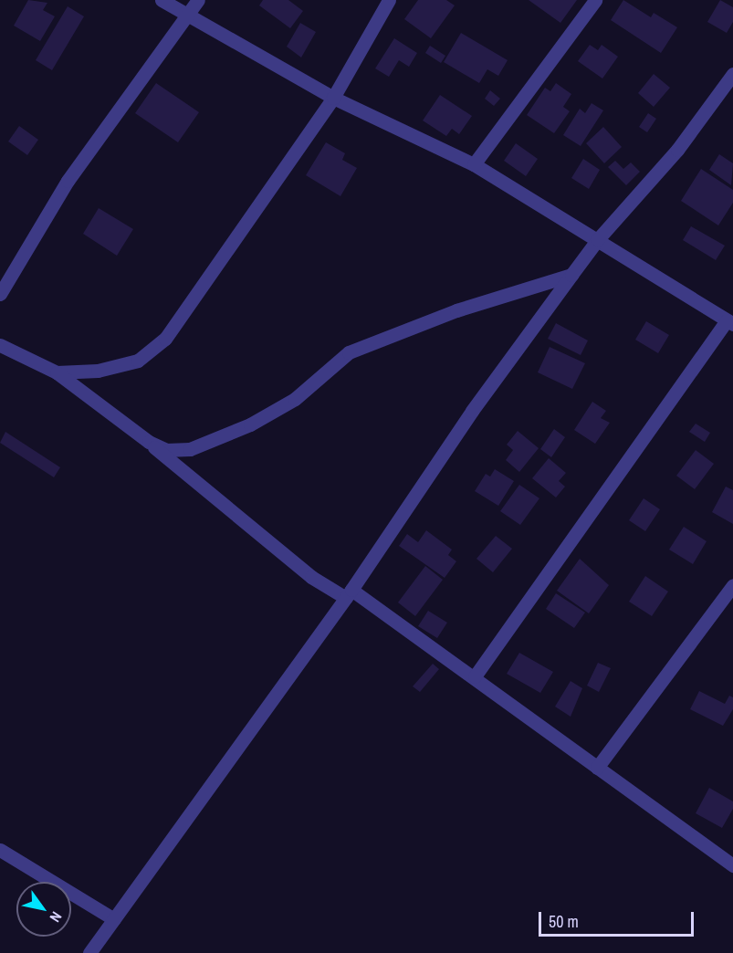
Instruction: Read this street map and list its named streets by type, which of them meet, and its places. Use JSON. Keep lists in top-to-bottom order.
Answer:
{
  "scale_bar": "50 m",
  "north": "bottom right"
}
